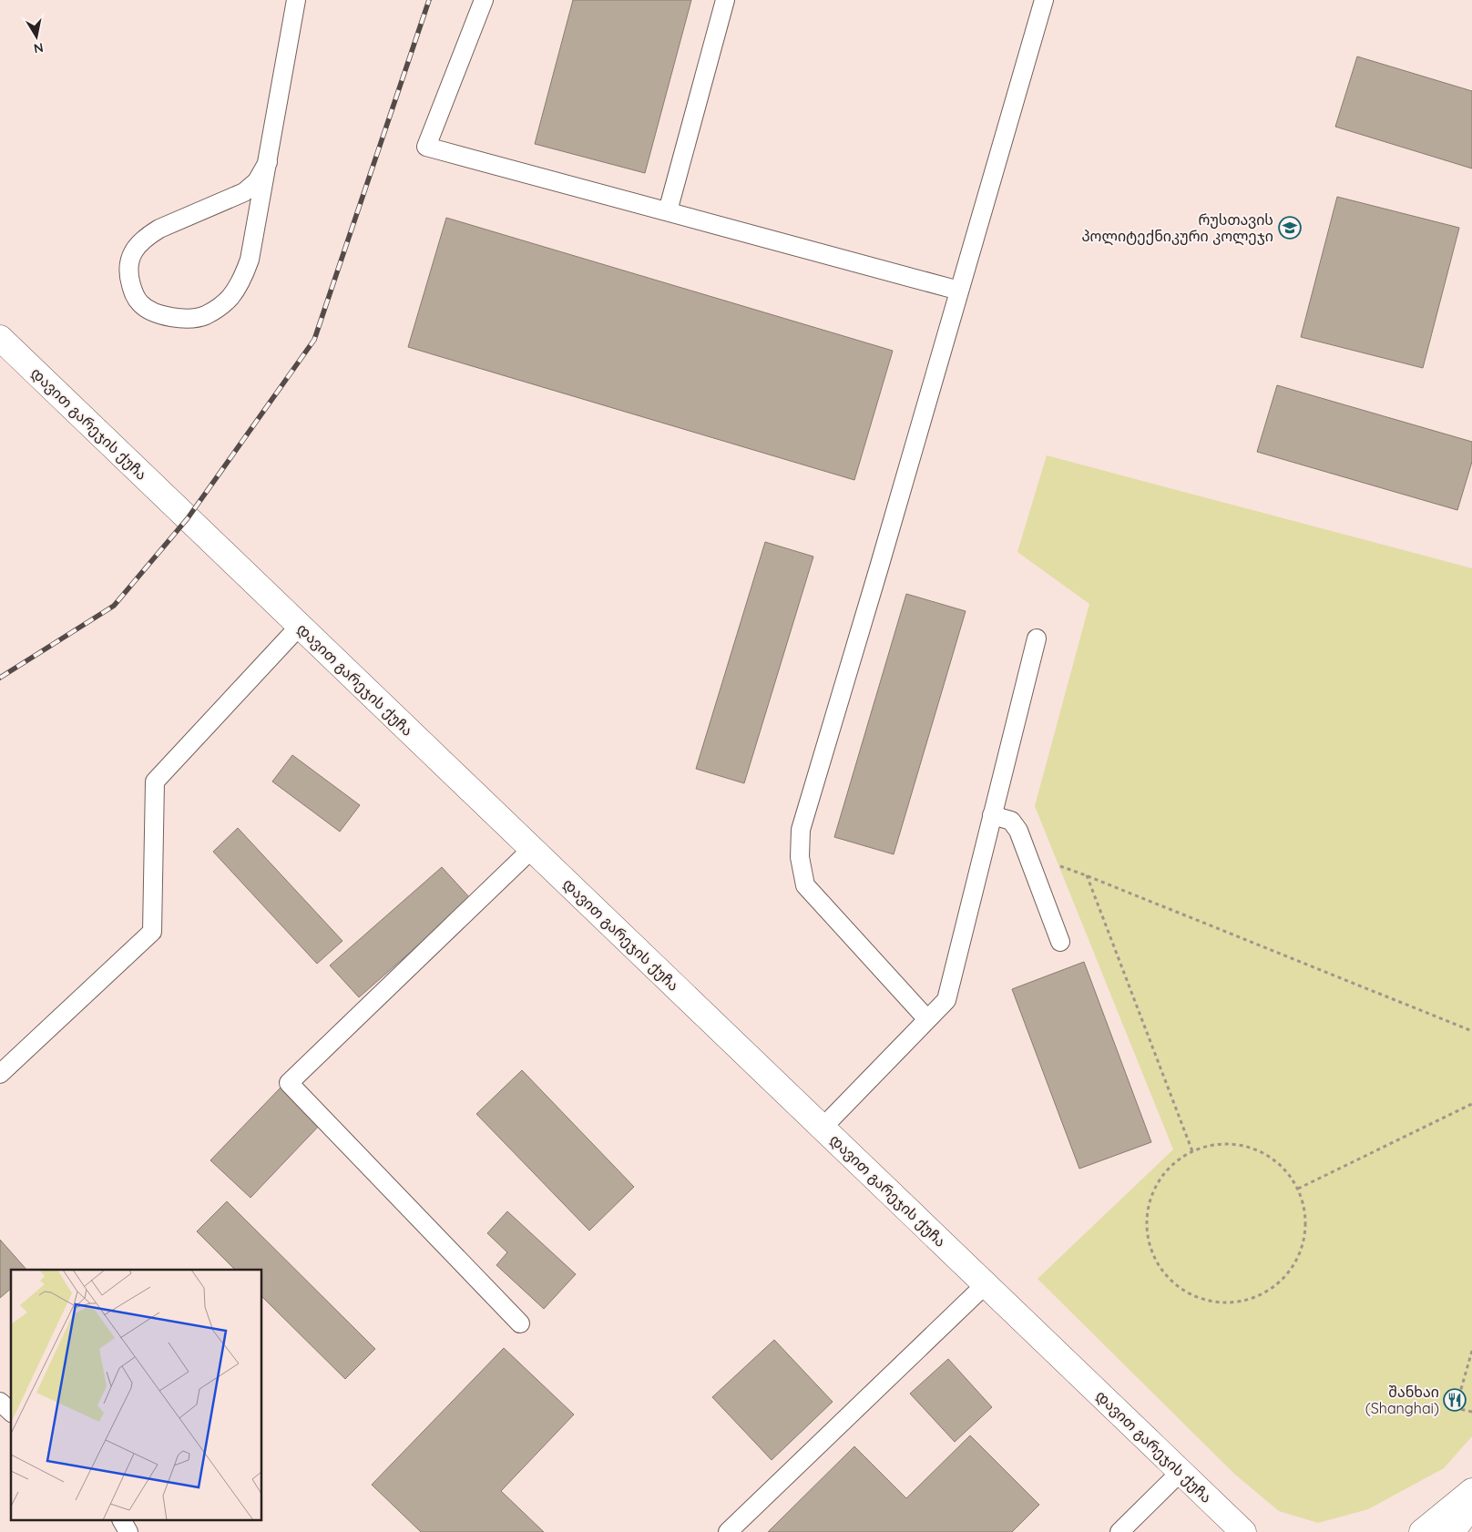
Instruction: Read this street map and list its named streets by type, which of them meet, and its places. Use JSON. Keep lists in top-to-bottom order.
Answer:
{
  "streets": {
    "street": ["დავით გარეჯის ქუჩა"]
  },
  "places": {
    "school or university": ["რუსთავის პოლიტექნიკური კოლეჯი"],
    "restaurant": ["შანხაი (Shanghai)"]
  },
  "north": "bottom"
}
